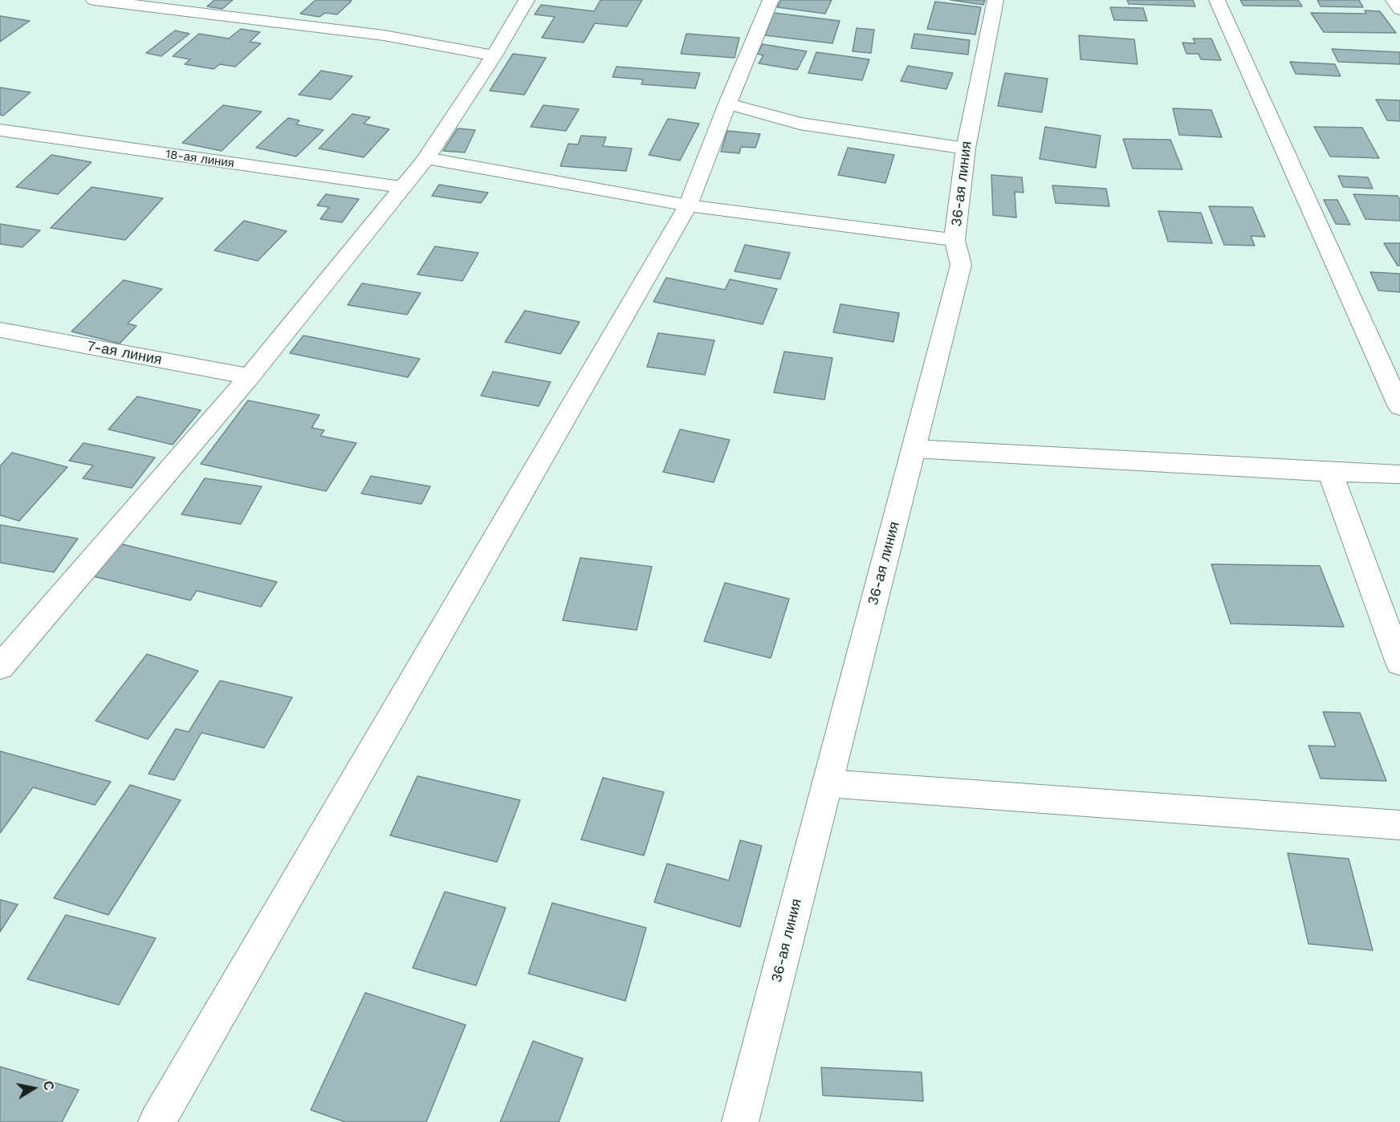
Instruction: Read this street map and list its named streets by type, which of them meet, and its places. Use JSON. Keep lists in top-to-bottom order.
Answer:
{
  "streets": {
    "street": ["18-ая линия", "36-ая линия", "7-ая линия"]
  },
  "north": "right"
}
